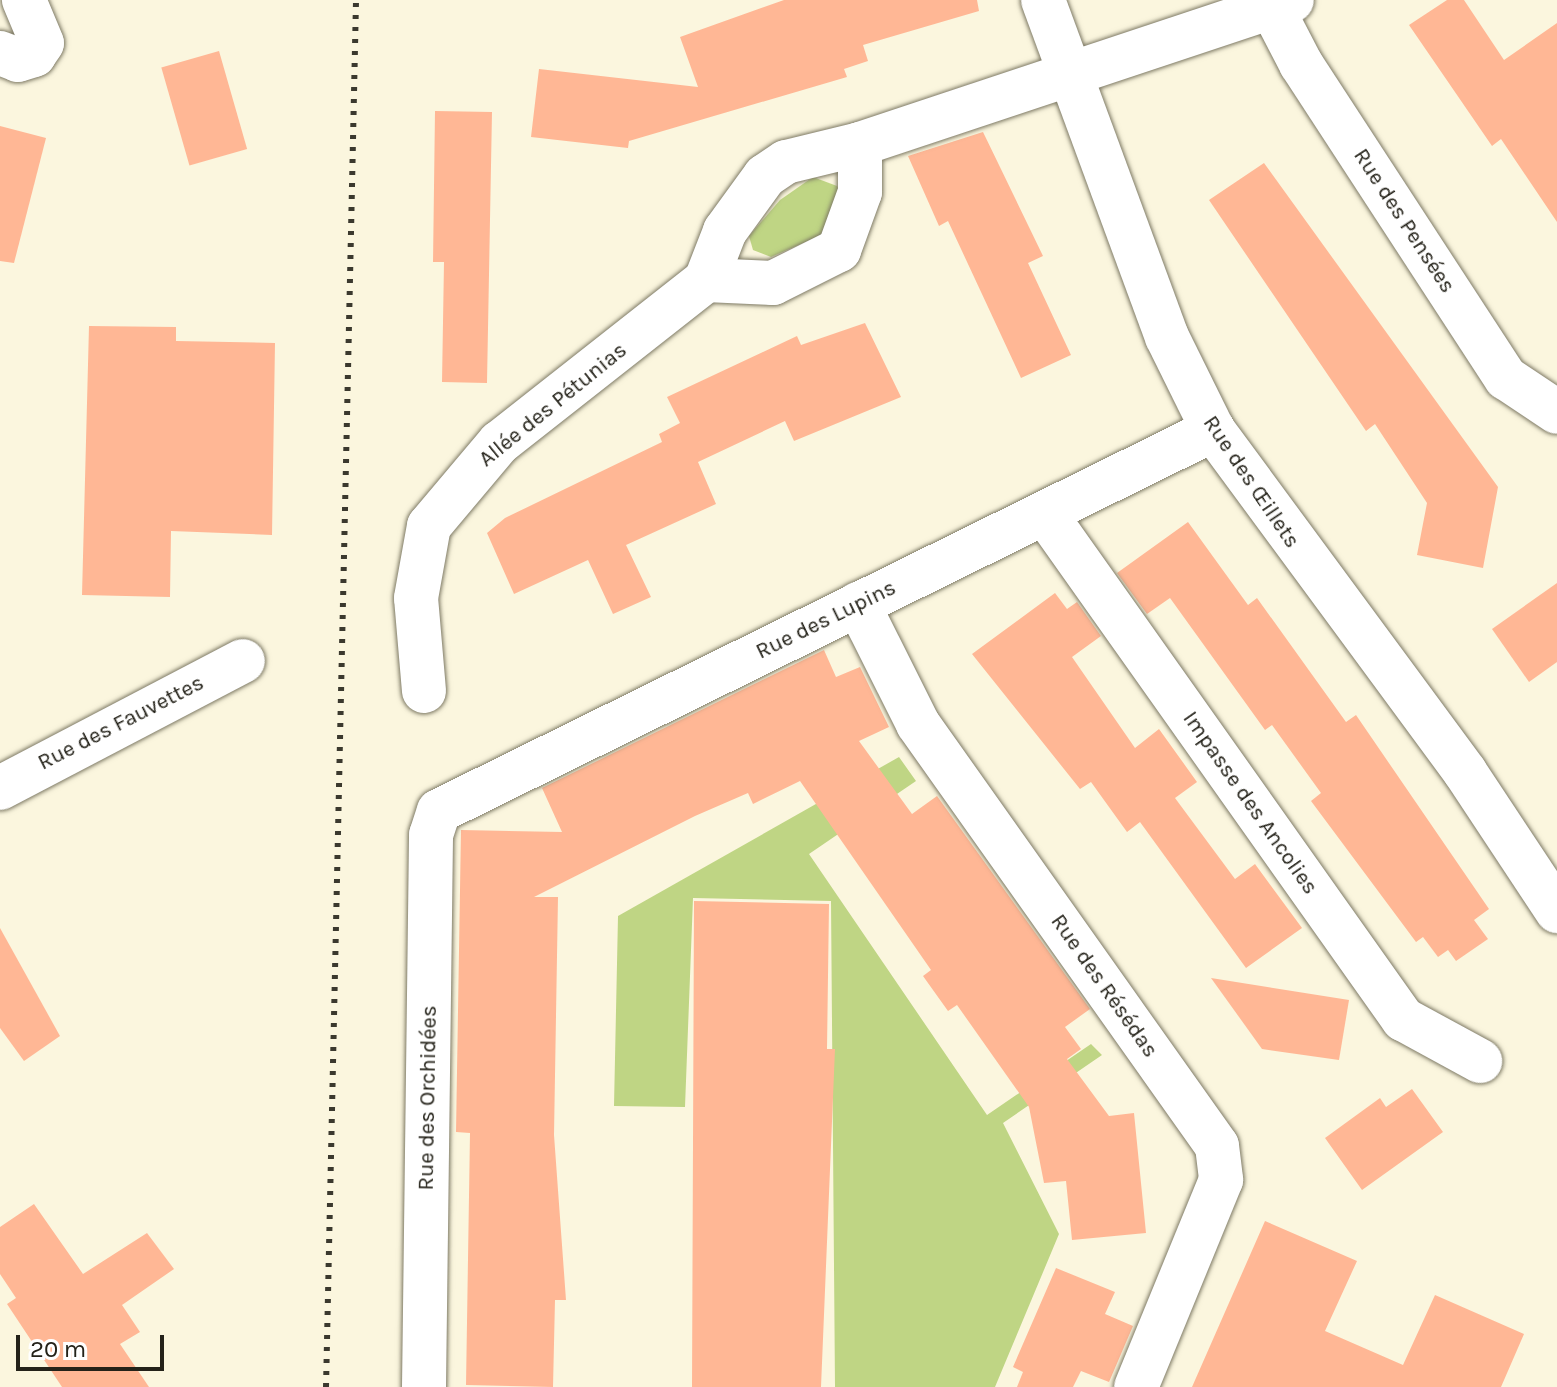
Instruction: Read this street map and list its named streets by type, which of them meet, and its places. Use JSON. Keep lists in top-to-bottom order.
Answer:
{
  "streets": {
    "street": [
      "Rue des Pensées",
      "Allée des Pétunias",
      "Rue des Œillets",
      "Rue des Lupins",
      "Rue des Fauvettes",
      "Impasse des Ancolies",
      "Rue des Résédas",
      "Rue des Orchidées"
    ]
  },
  "crossings": [
    ["Rue des Œillets", "Rue des Lupins"],
    ["Rue des Lupins", "Impasse des Ancolies"],
    ["Rue des Lupins", "Rue des Résédas"],
    ["Rue des Lupins", "Rue des Orchidées"]
  ],
  "scale_bar": "20 m"
}
